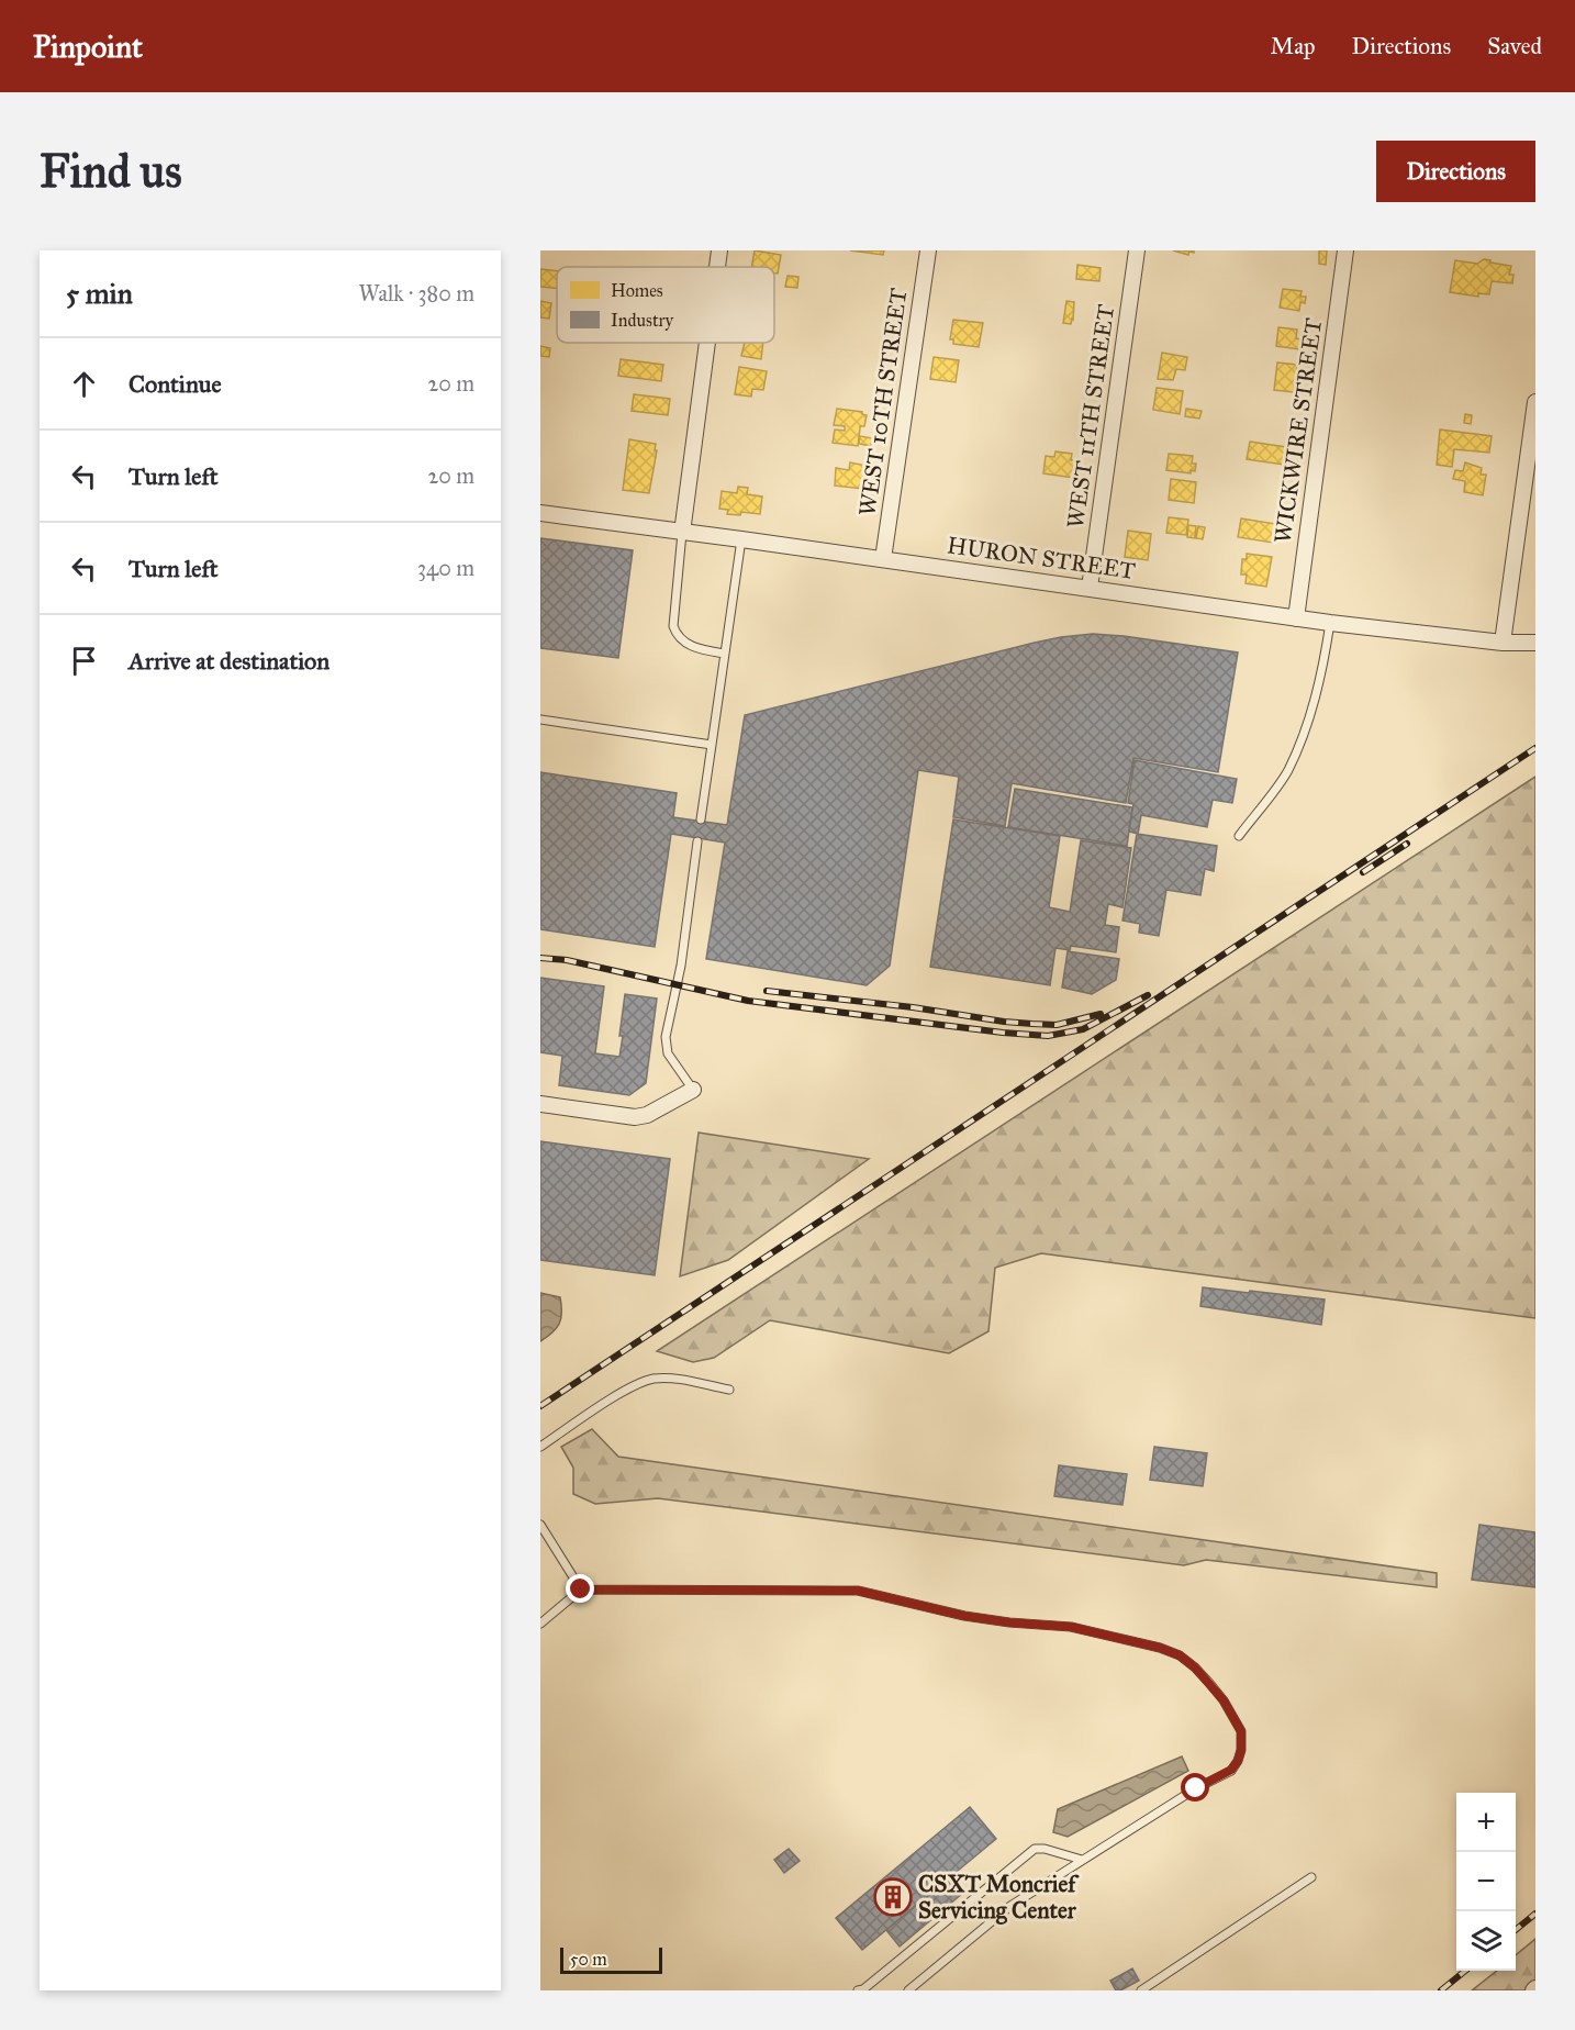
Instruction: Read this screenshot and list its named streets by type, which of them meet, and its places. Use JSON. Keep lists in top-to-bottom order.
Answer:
{
  "streets": {
    "street": [
      "WEST 10TH STREET",
      "WEST 11TH STREET",
      "WICKWIRE STREET",
      "HURON STREET"
    ]
  },
  "crossings": [
    ["WEST 10TH STREET", "HURON STREET"],
    ["WEST 11TH STREET", "HURON STREET"],
    ["WICKWIRE STREET", "HURON STREET"]
  ],
  "places": {
    "building": ["CSXT Moncrief Servicing Center"]
  },
  "legend": ["Homes", "Industry"],
  "scale_bar": "50 m",
  "page": {
    "header": "Pinpoint",
    "nav": ["Map", "Directions", "Saved"],
    "buttons": "Directions",
    "title": "Find us",
    "heading": ["5 min", "Walk · 380 m"],
    "list": [
      ["Continue", "20 m"],
      ["Turn left", "20 m"],
      ["Turn left", "340 m"],
      "Arrive at destination"
    ],
    "map_buttons": ["+", "−"],
    "scale": "50 m"
  }
}
